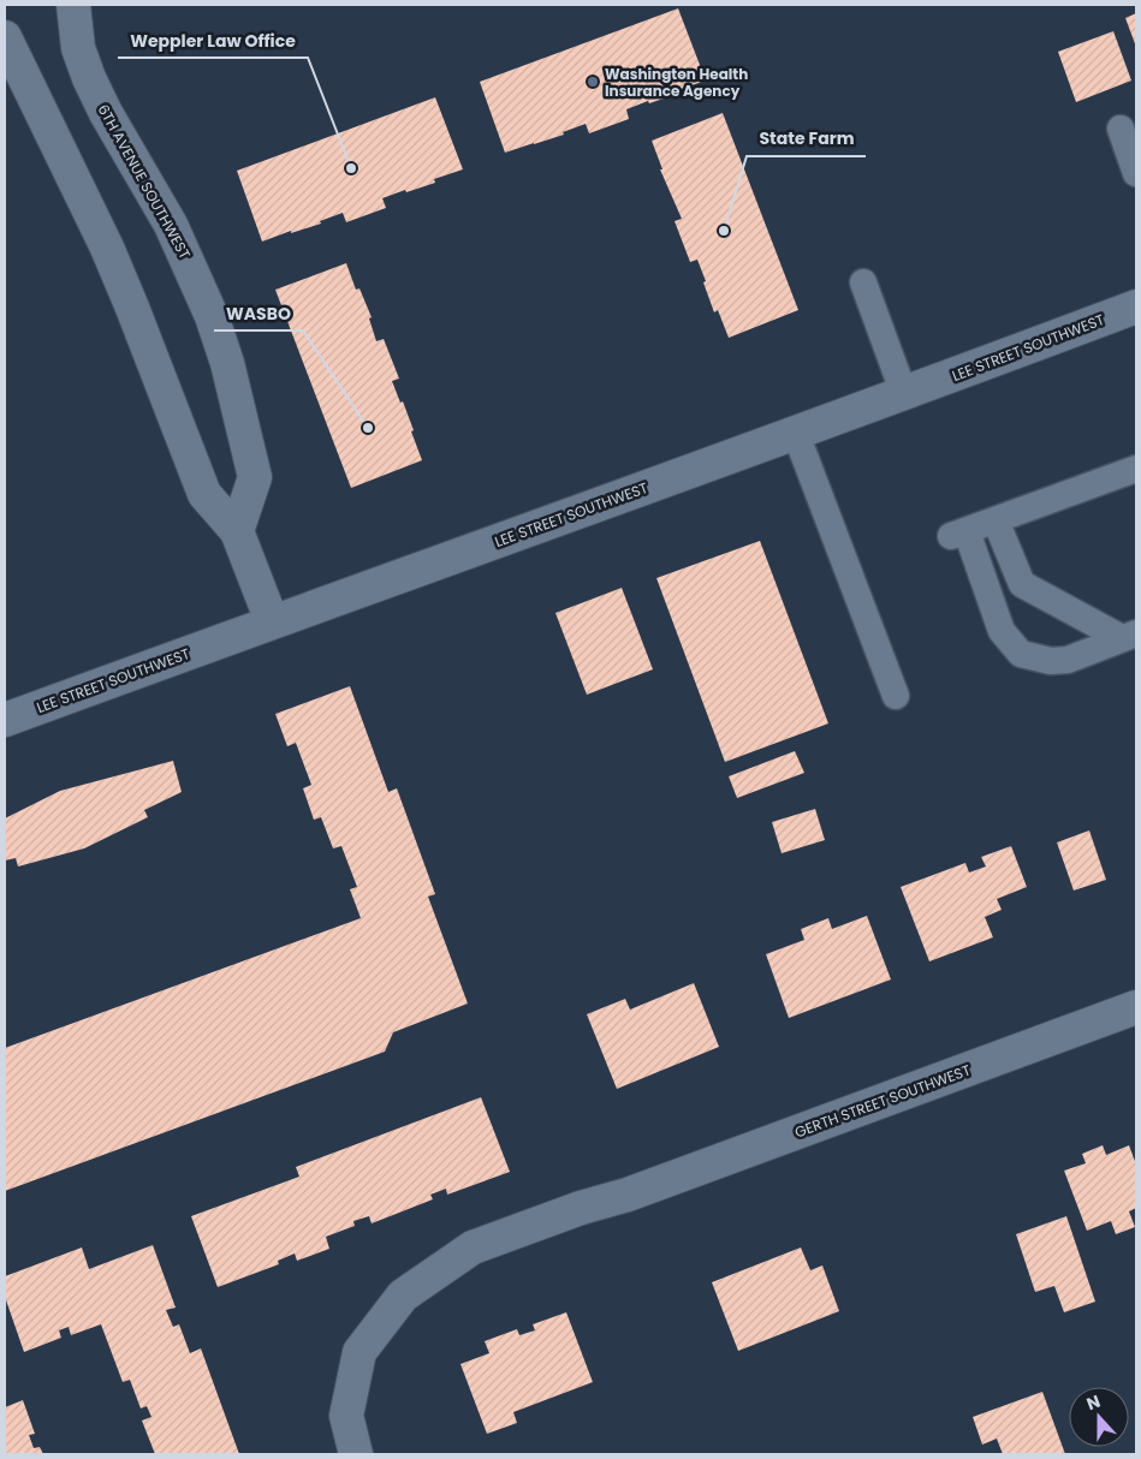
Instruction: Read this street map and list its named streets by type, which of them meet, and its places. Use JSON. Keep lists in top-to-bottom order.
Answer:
{
  "streets": {
    "street": ["6TH AVENUE SOUTHWEST", "LEE STREET SOUTHWEST", "GERTH STREET SOUTHWEST"]
  },
  "places": [
    "Washington Health Insurance Agency",
    "Weppler Law Office",
    "State Farm",
    "WASBO"
  ],
  "north": "top"
}
